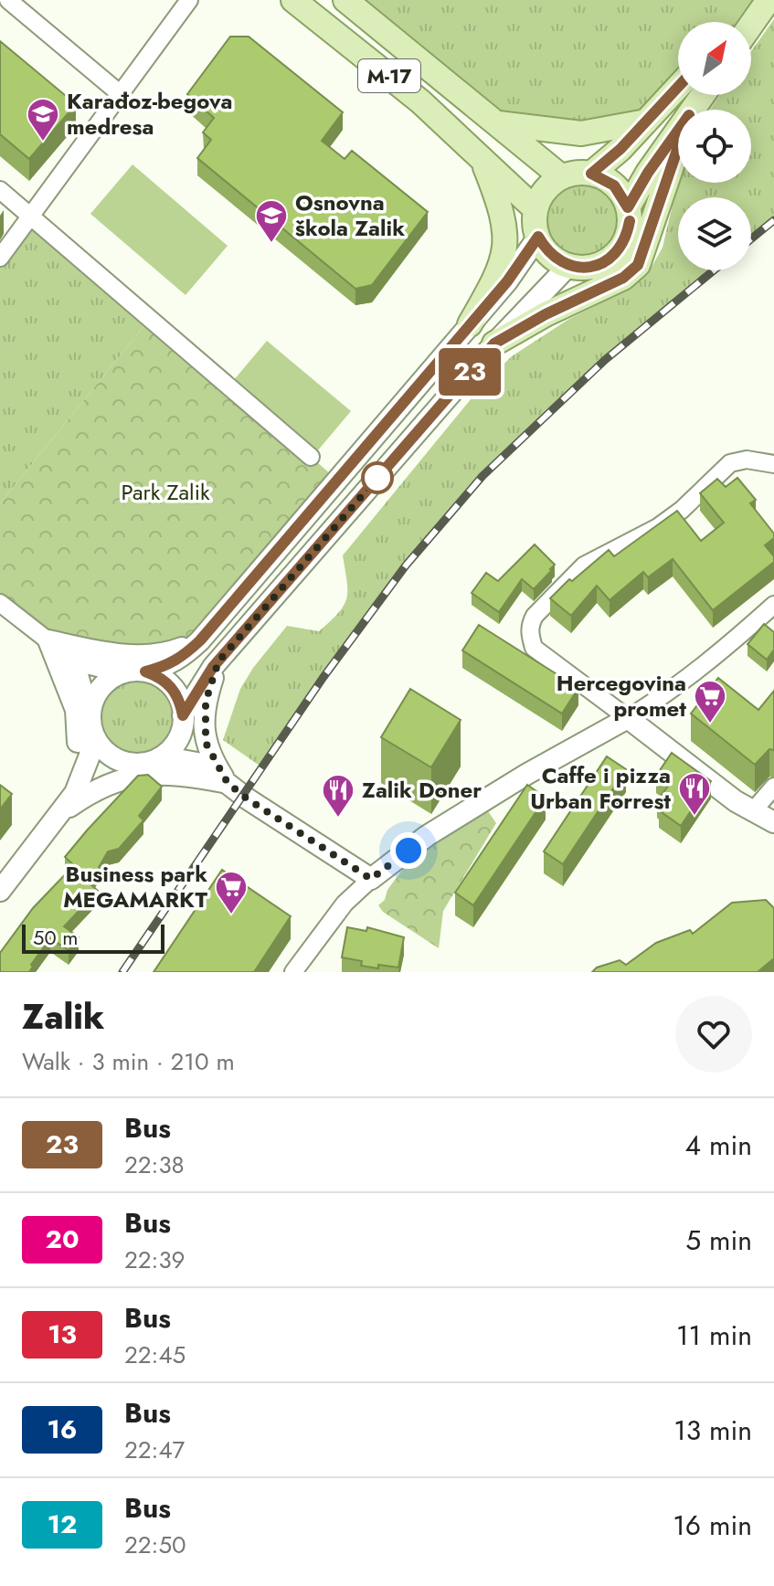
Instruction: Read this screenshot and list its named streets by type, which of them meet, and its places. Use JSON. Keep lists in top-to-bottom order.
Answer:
{
  "streets": {
    "main road": ["M-17"]
  },
  "parks": ["Park Zalik"],
  "places": {
    "school or university": ["Karađoz-begova medresa", "Osnovna škola Zalik"],
    "supermarket": ["Hercegovina promet", "Business park MEGAMARKT"],
    "restaurant": ["Caffe i pizza Urban Forrest", "Zalik Doner"]
  },
  "lines": ["bus line 23"],
  "scale_bar": "50 m",
  "north": "top right",
  "page": {
    "on_map": "23",
    "scale": "50 m",
    "heading": ["Zalik", "Walk · 3 min · 210 m"],
    "list": [
      {
        "mark": "23",
        "name": "Bus",
        "note": "22:38",
        "value": "4 min"
      },
      {
        "mark": "20",
        "name": "Bus",
        "note": "22:39",
        "value": "5 min"
      },
      {
        "mark": "13",
        "name": "Bus",
        "note": "22:45",
        "value": "11 min"
      },
      {
        "mark": "16",
        "name": "Bus",
        "note": "22:47",
        "value": "13 min"
      },
      {
        "mark": "12",
        "name": "Bus",
        "note": "22:50",
        "value": "16 min"
      }
    ]
  }
}
